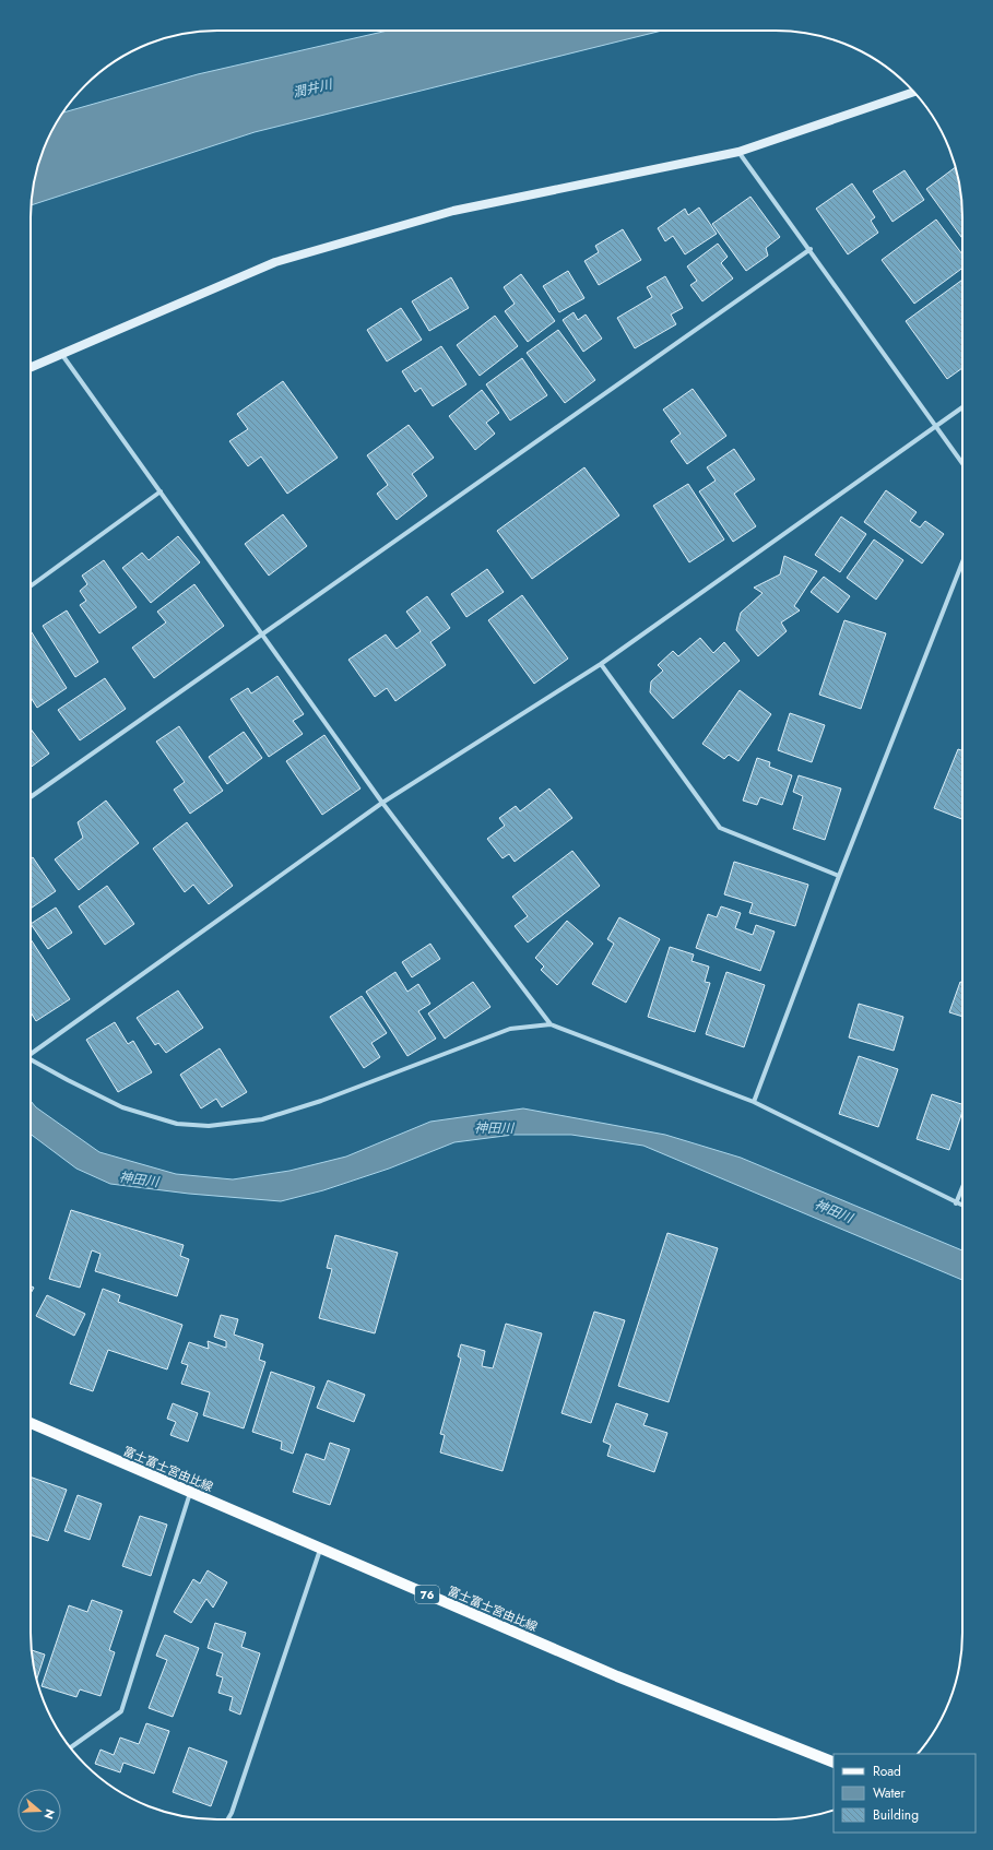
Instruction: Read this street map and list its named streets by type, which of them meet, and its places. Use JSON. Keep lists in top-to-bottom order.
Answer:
{
  "streets": {
    "main road": ["富士富士宮由比線", "76"]
  },
  "water": ["潤井川", "神田川"],
  "legend": ["Road", "Water", "Building"],
  "north": "right"
}
